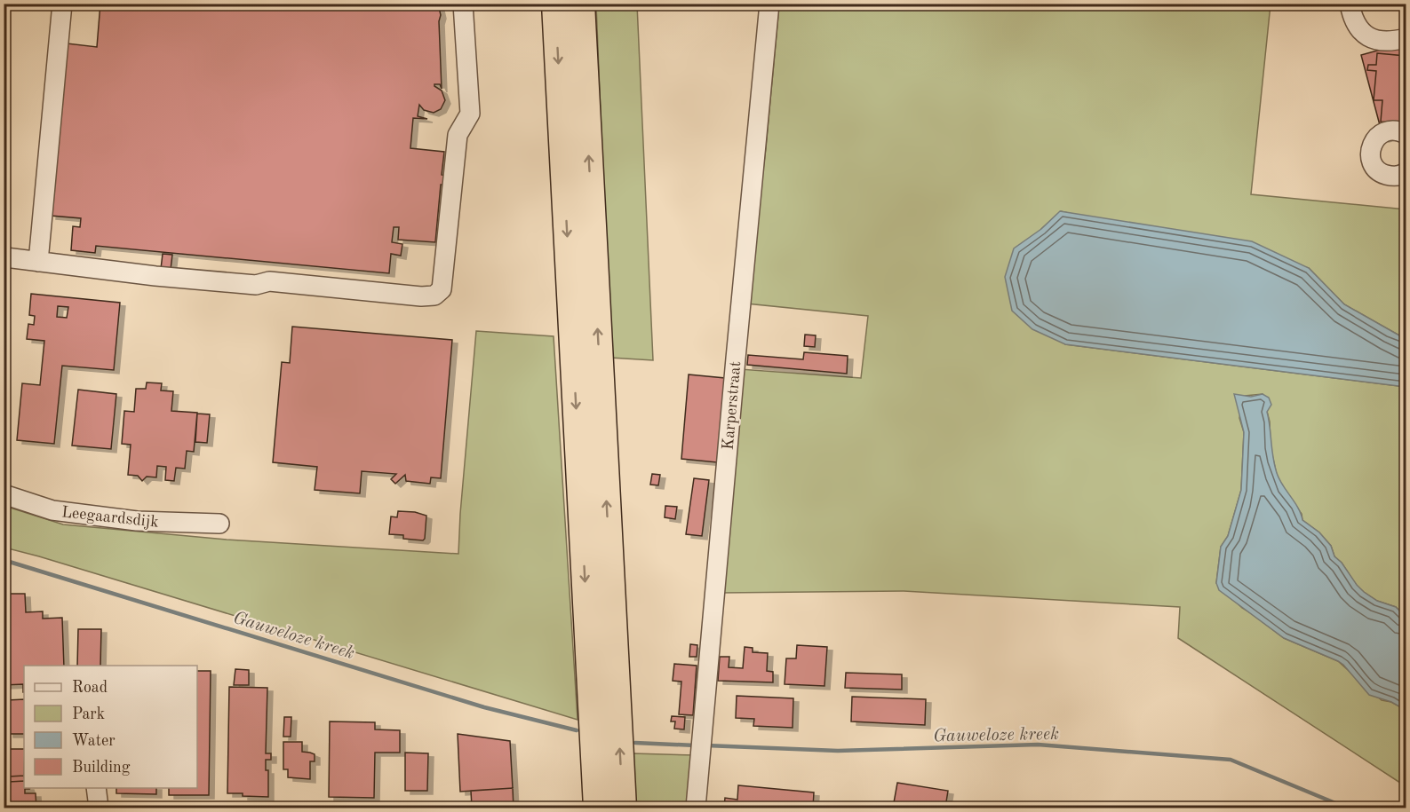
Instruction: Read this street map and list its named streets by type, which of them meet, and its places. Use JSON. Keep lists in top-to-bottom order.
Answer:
{
  "streets": {
    "street": ["Karperstraat", "Leegaardsdijk"]
  },
  "water": ["Gauweloze kreek"],
  "legend": [
    "Road",
    "Park",
    "Water",
    "Building"
  ]
}
